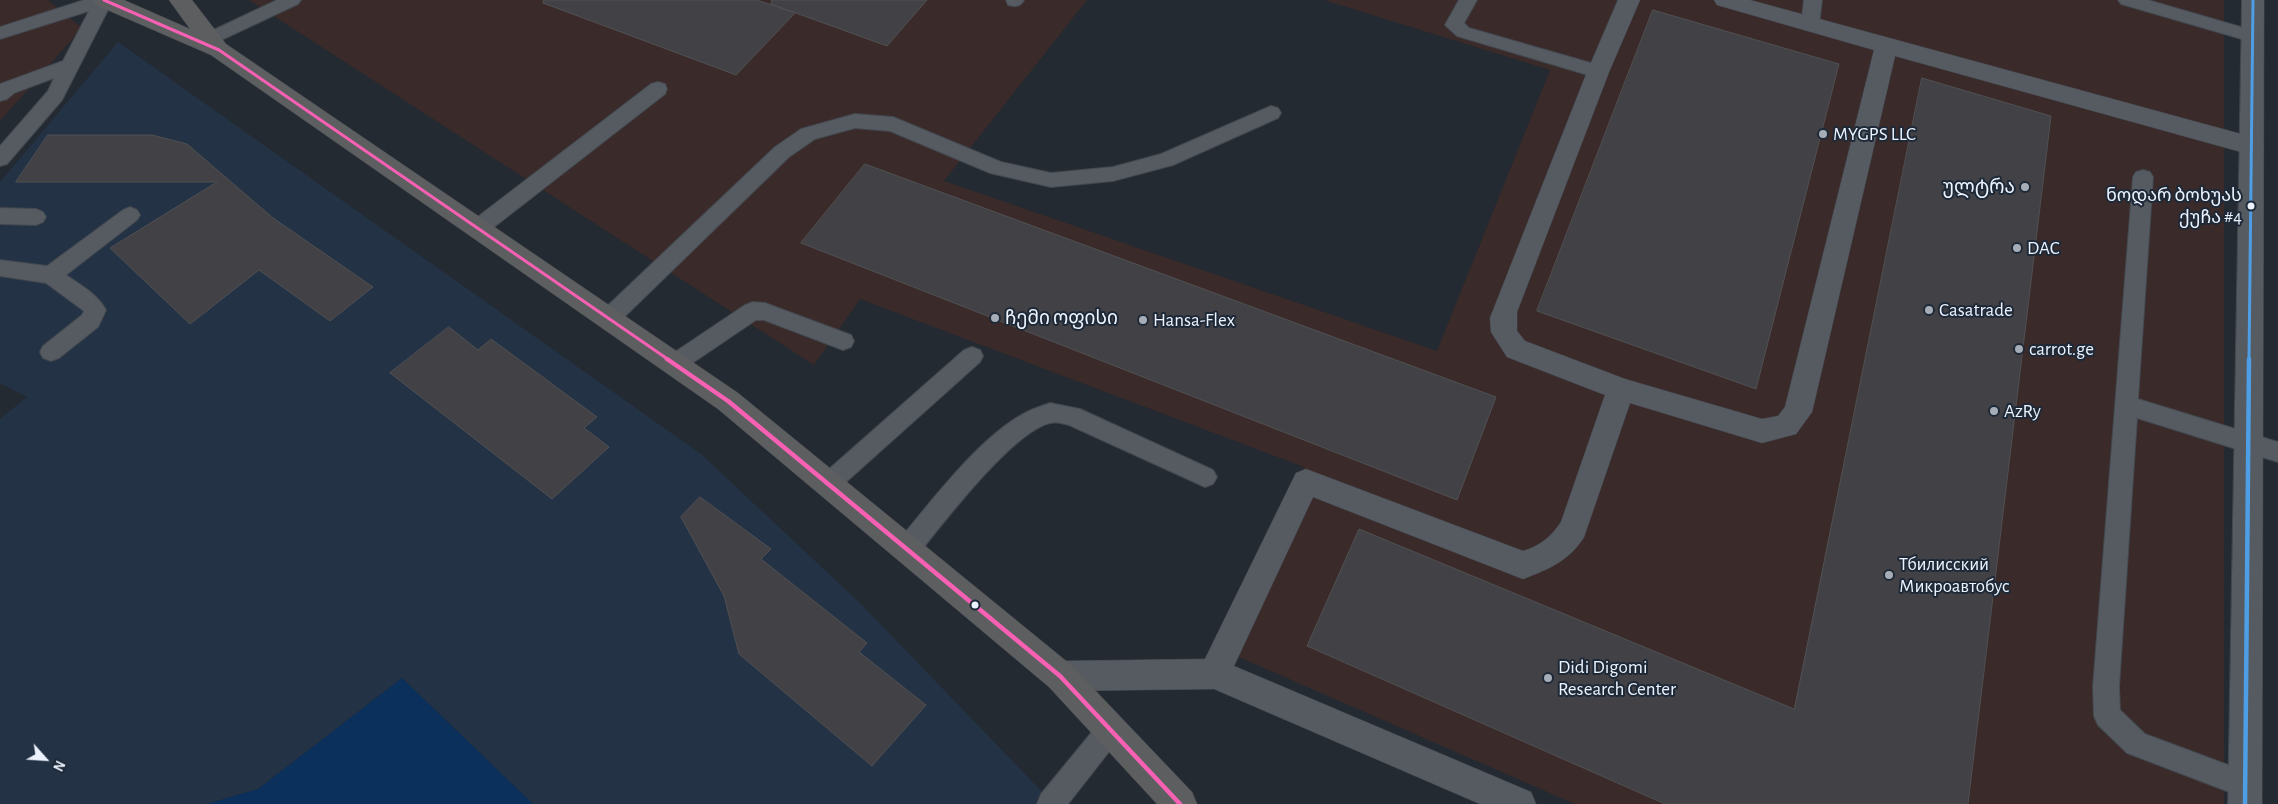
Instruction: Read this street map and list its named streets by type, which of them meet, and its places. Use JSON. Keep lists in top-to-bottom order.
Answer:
{
  "places": [
    "MYGPS LLC",
    "ულტრა",
    "ნოდარ ბოხუას ქუჩა #4",
    "DAC",
    "Casatrade",
    "ჩემი ოფისი",
    "Hansa-Flex",
    "carrot.ge",
    "AzRy",
    "Тбилисский Микроавтобус",
    "Didi Digomi Research Center"
  ],
  "north": "bottom right"
}
